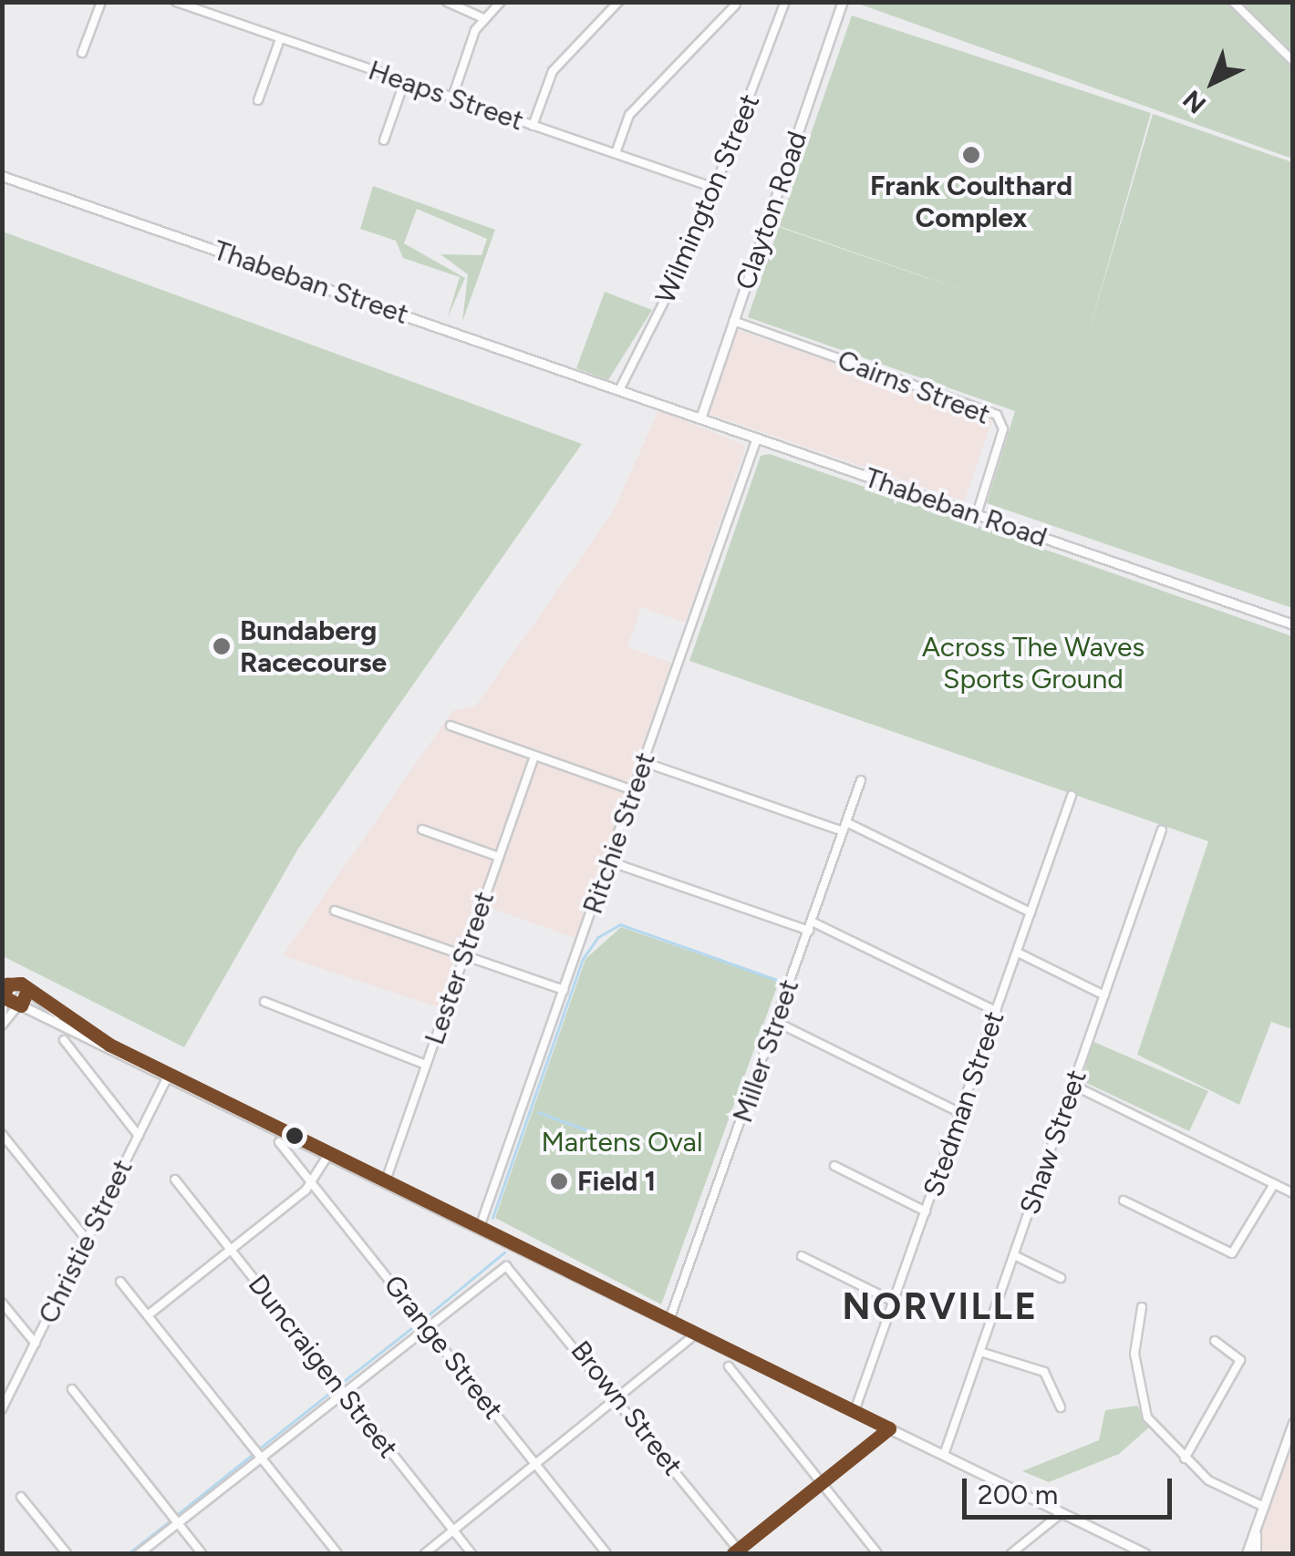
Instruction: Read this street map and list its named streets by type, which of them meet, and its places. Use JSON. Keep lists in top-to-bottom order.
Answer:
{
  "streets": {
    "street": [
      "Heaps Street",
      "Wilmington Street",
      "Clayton Road",
      "Thabeban Street",
      "Cairns Street",
      "Thabeban Road",
      "Ritchie Street",
      "Lester Street",
      "Miller Street",
      "Stedman Street",
      "Shaw Street",
      "Christie Street",
      "Grange Street",
      "Duncraigen Street",
      "Brown Street"
    ]
  },
  "crossings": [
    ["Heaps Street", "Wilmington Street"],
    ["Wilmington Street", "Thabeban Street"],
    ["Wilmington Street", "Thabeban Road"],
    ["Clayton Road", "Cairns Street"],
    ["Clayton Road", "Thabeban Road"],
    ["Thabeban Street", "Thabeban Road"],
    ["Cairns Street", "Thabeban Road"],
    ["Thabeban Road", "Ritchie Street"],
    ["Grange Street", "Brown Street"]
  ],
  "districts": ["NORVILLE"],
  "parks": ["Across The Waves Sports Ground", "Martens Oval"],
  "places": ["Frank Coulthard Complex", "Bundaberg Racecourse", "Field 1"],
  "scale_bar": "200 m",
  "north": "bottom left"
}
